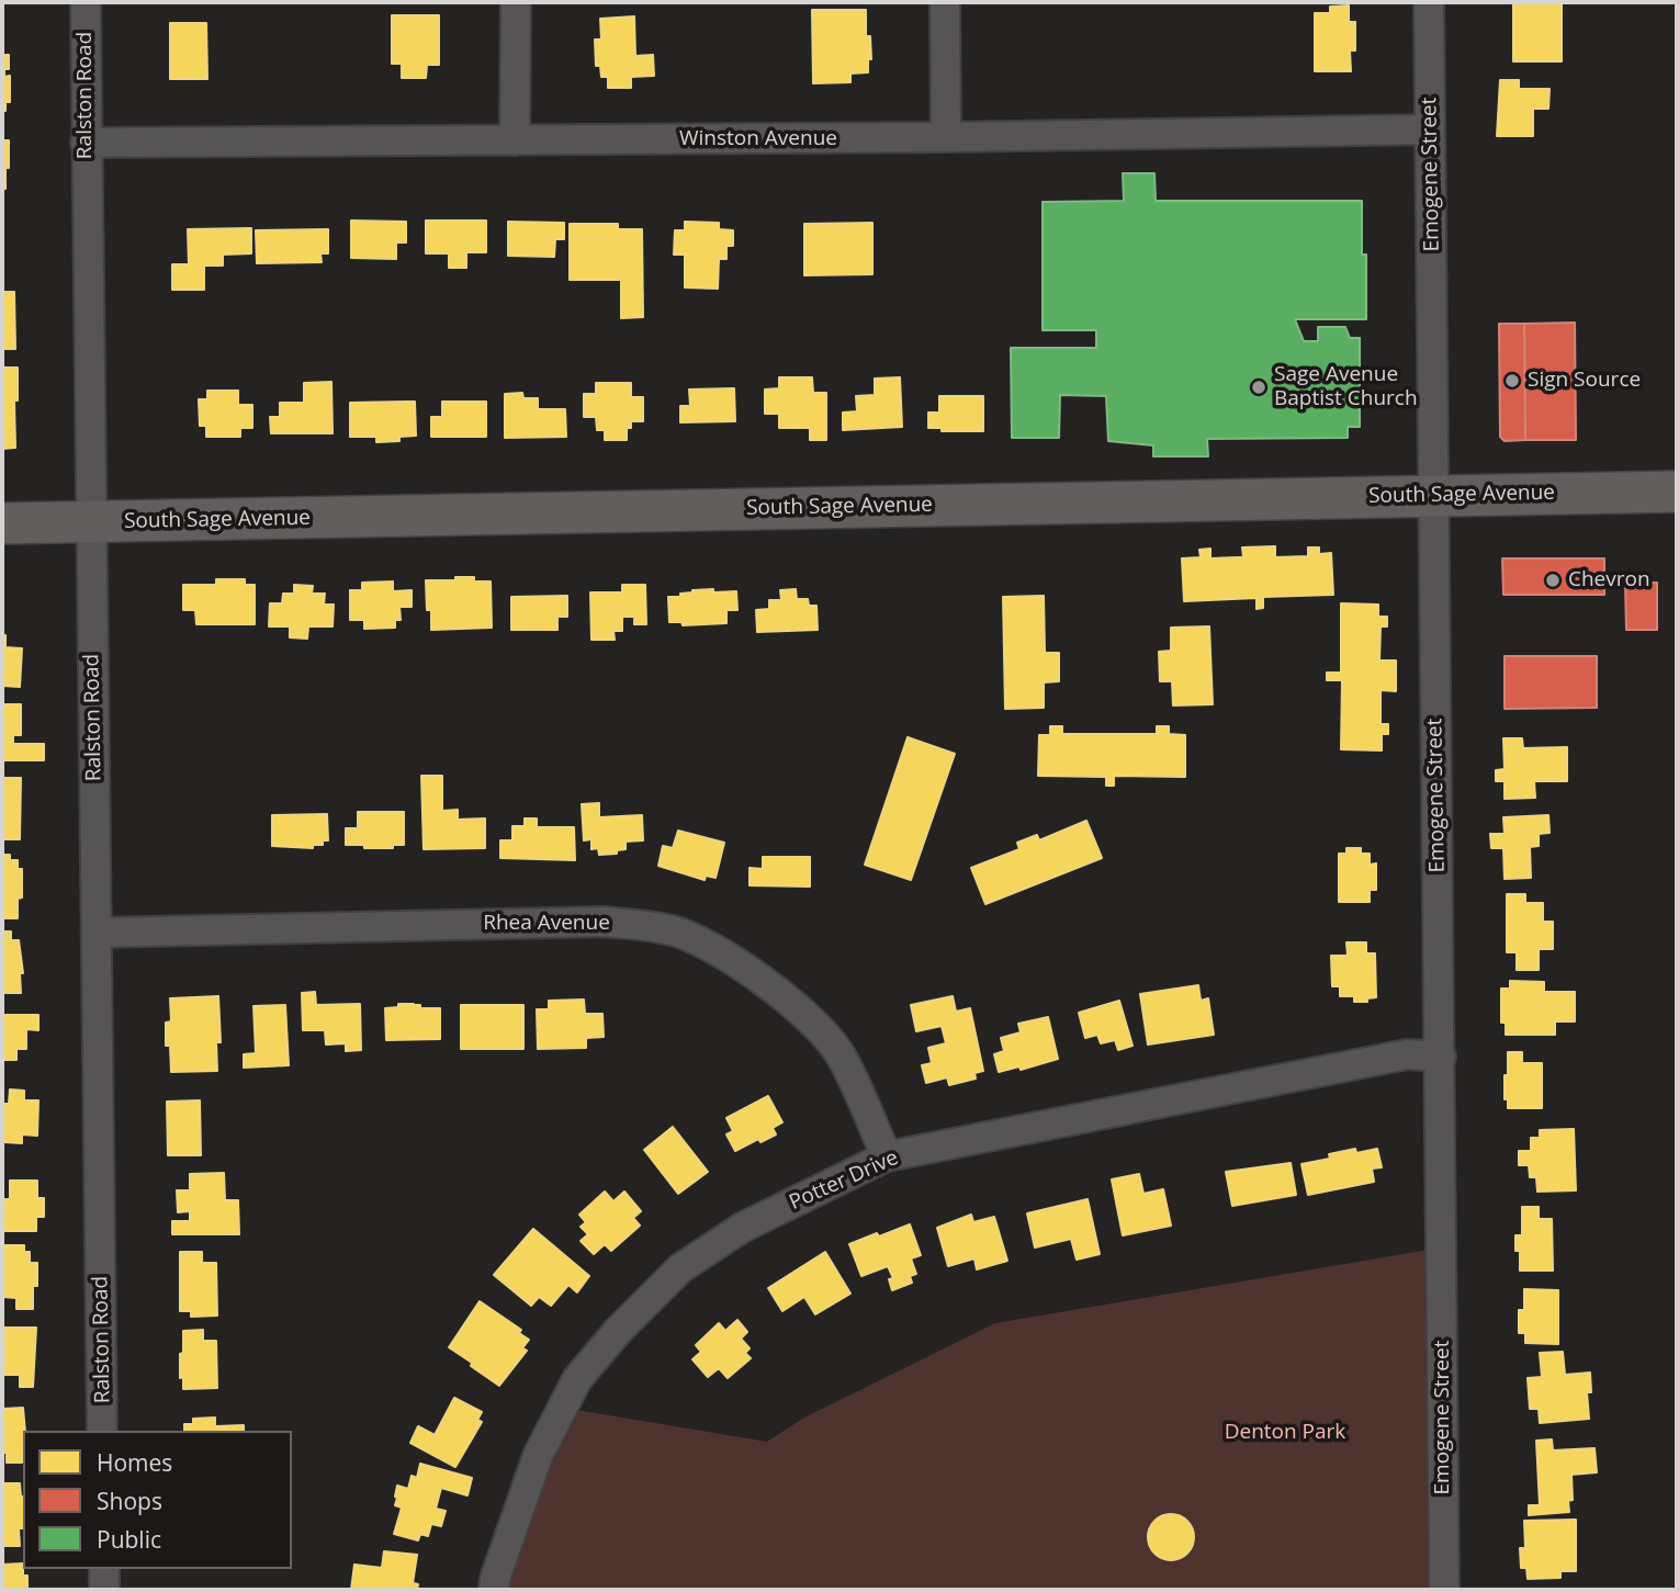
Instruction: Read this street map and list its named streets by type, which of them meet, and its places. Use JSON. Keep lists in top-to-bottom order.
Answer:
{
  "streets": {
    "street": [
      "Ralston Road",
      "Winston Avenue",
      "Emogene Street",
      "South Sage Avenue",
      "Rhea Avenue",
      "Potter Drive"
    ]
  },
  "crossings": [
    ["Ralston Road", "Winston Avenue"],
    ["Ralston Road", "South Sage Avenue"],
    ["Ralston Road", "Rhea Avenue"],
    ["Winston Avenue", "Emogene Street"],
    ["Emogene Street", "South Sage Avenue"],
    ["Emogene Street", "Potter Drive"],
    ["Rhea Avenue", "Potter Drive"]
  ],
  "parks": ["Denton Park"],
  "places": ["Sign Source", "Sage Avenue Baptist Church", "Chevron"],
  "legend": ["Homes", "Shops", "Public"]
}
